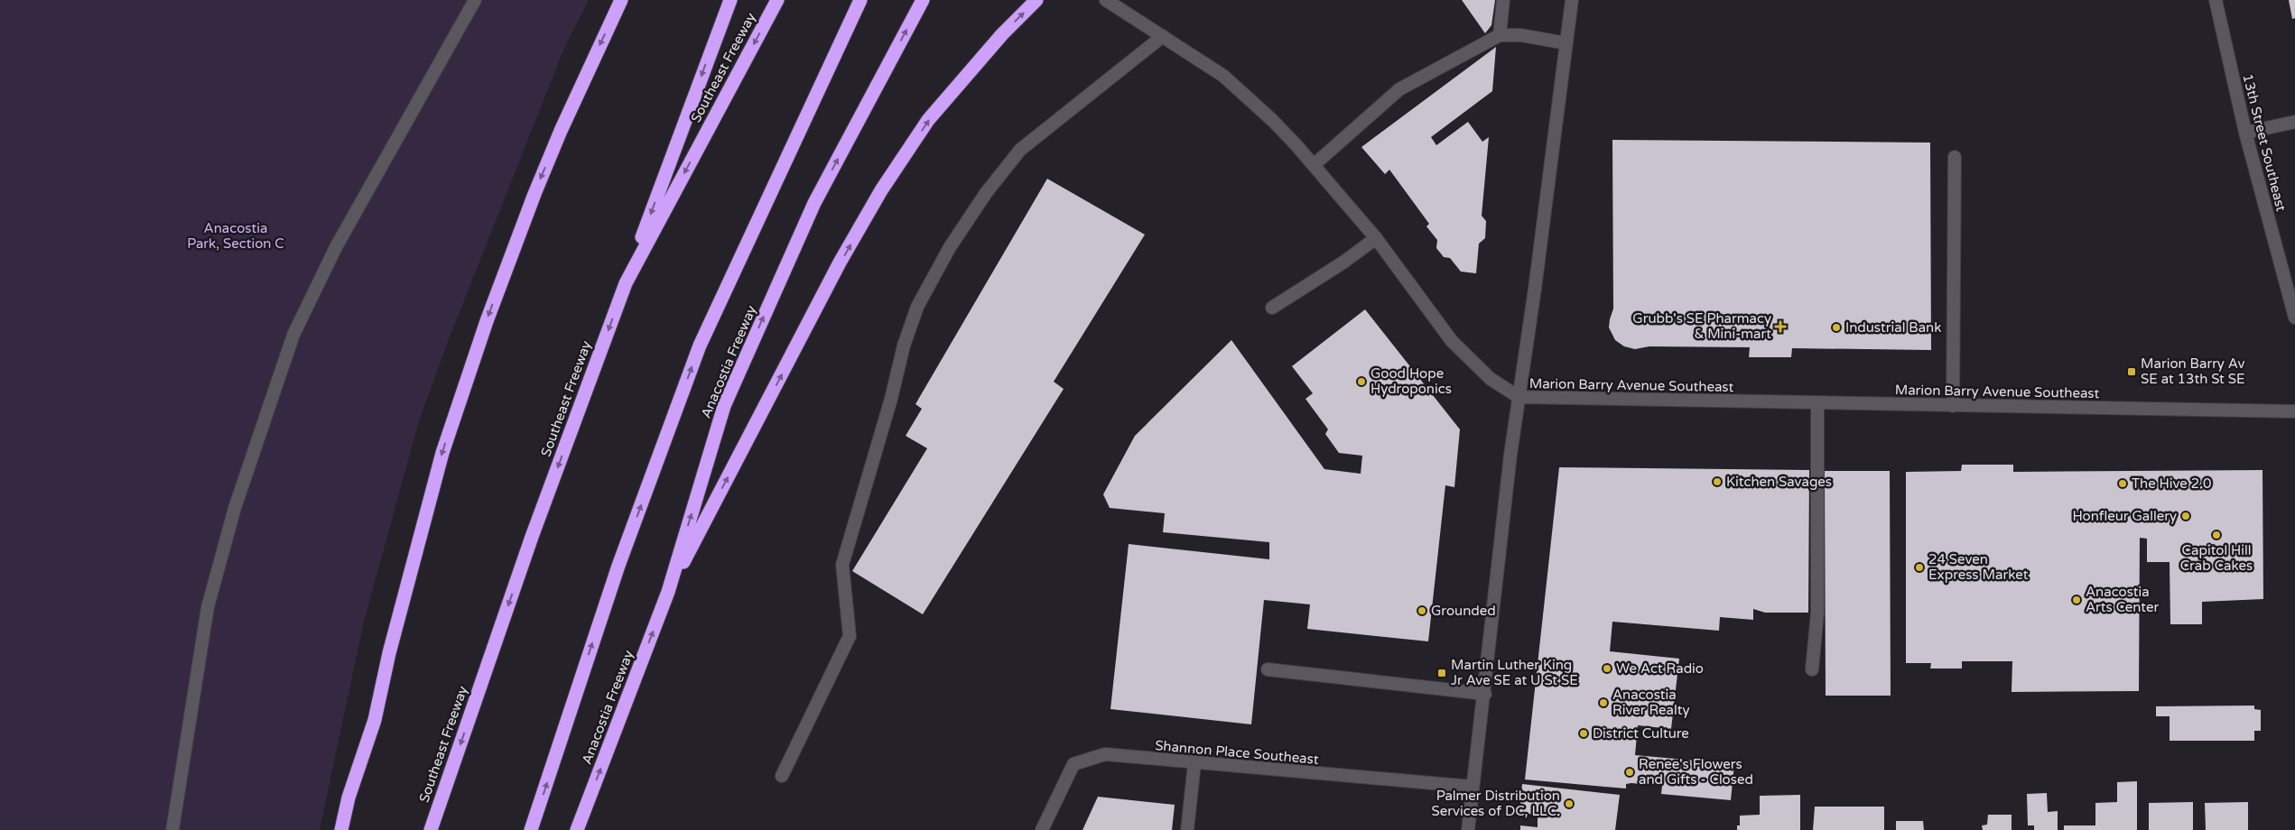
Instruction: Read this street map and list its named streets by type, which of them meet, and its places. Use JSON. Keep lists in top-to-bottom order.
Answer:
{
  "streets": {
    "highway": ["Southeast Freeway", "Anacostia Freeway"],
    "main road": ["13th Street Southeast", "Marion Barry Avenue Southeast", "Shannon Place Southeast"]
  },
  "parks": ["Anacostia Park, Section C"],
  "places": {
    "health": ["Grubb's SE Pharmacy & Mini-mart"],
    "other": [
      "Industrial Bank",
      "Good Hope Hydroponics",
      "Kitchen Savages",
      "The Hive 2.0",
      "Honfleur Gallery",
      "Capitol Hill Crab Cakes",
      "24 Seven Express Market",
      "Anacostia Arts Center",
      "Grounded",
      "We Act Radio",
      "Anacostia River Realty",
      "District Culture",
      "Renee's Flowers and Gifts - Closed",
      "Palmer Distribution Services of DC, LLC."
    ],
    "transit": ["Marion Barry Av SE at 13th St SE", "Martin Luther King Jr Ave SE at U St SE"]
  }
}
